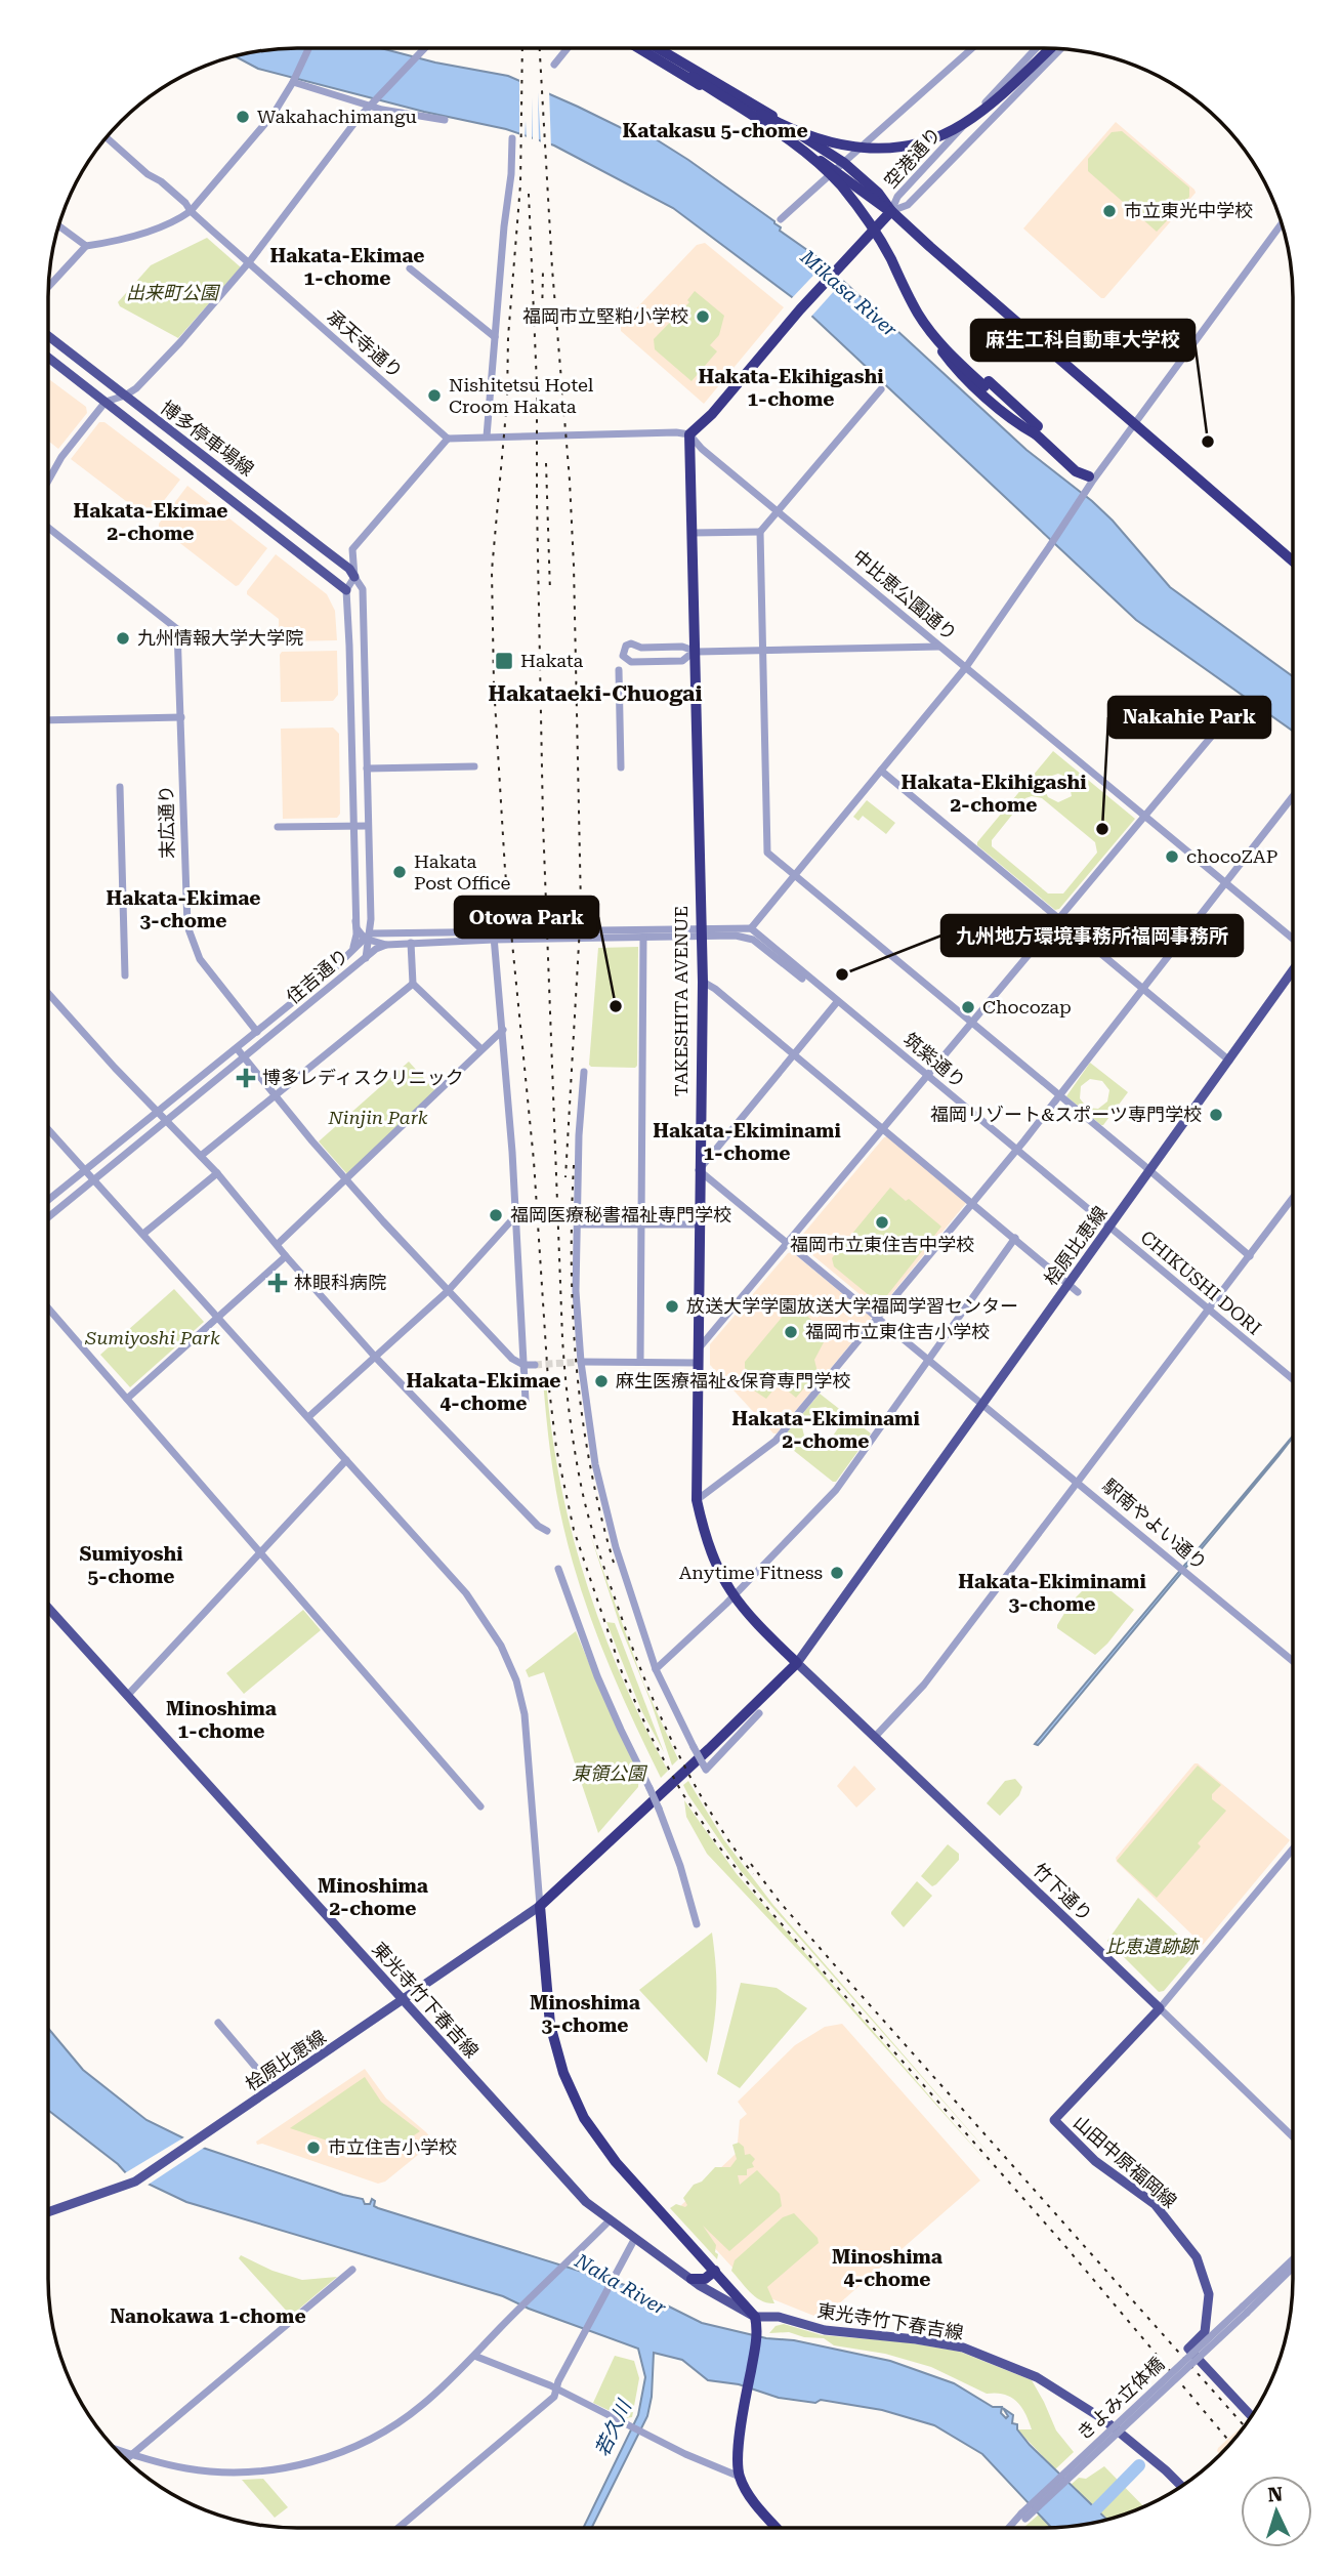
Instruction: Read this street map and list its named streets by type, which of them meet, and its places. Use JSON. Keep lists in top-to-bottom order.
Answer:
{
  "streets": {
    "highway": ["TAKESHITA AVENUE"],
    "main road": [
      "博多停車場線",
      "桧原比恵線",
      "竹下通り",
      "東光寺竹下春吉線",
      "山田中原福岡線"
    ],
    "street": [
      "空港通り",
      "承天寺通り",
      "中比恵公園通り",
      "末広通り",
      "住吉通り",
      "筑紫通り",
      "CHIKUSHI DORI",
      "駅南やよい通り",
      "きよみ立体橋"
    ]
  },
  "crossings": [
    ["博多停車場線", "住吉通り"],
    ["中比恵公園通り", "TAKESHITA AVENUE"],
    ["末広通り", "住吉通り"],
    ["住吉通り", "筑紫通り"],
    ["TAKESHITA AVENUE", "筑紫通り"],
    ["TAKESHITA AVENUE", "桧原比恵線"],
    ["TAKESHITA AVENUE", "駅南やよい通り"],
    ["TAKESHITA AVENUE", "竹下通り"],
    ["筑紫通り", "桧原比恵線"],
    ["筑紫通り", "CHIKUSHI DORI"],
    ["桧原比恵線", "CHIKUSHI DORI"],
    ["桧原比恵線", "駅南やよい通り"],
    ["桧原比恵線", "竹下通り"],
    ["桧原比恵線", "東光寺竹下春吉線"],
    ["竹下通り", "山田中原福岡線"]
  ],
  "districts": [
    "Katakasu 5-chome",
    "Hakata-Ekimae 1-chome",
    "Hakata-Ekihigashi 1-chome",
    "Hakata-Ekimae 2-chome",
    "Hakataeki-Chuogai",
    "Hakata-Ekihigashi 2-chome",
    "Hakata-Ekimae 3-chome",
    "Hakata-Ekiminami 1-chome",
    "Hakata-Ekimae 4-chome",
    "Hakata-Ekiminami 2-chome",
    "Sumiyoshi 5-chome",
    "Hakata-Ekiminami 3-chome",
    "Minoshima 1-chome",
    "Minoshima 2-chome",
    "Minoshima 3-chome",
    "Minoshima 4-chome",
    "Nanokawa 1-chome"
  ],
  "water": ["Mikasa River", "Naka River", "若久川"],
  "parks": [
    "出来町公園",
    "Ninjin Park",
    "Sumiyoshi Park",
    "東領公園",
    "比恵遺跡跡"
  ],
  "places": {
    "other": [
      "Wakahachimangu",
      "市立東光中学校",
      "福岡市立堅粕小学校",
      "Nishitetsu Hotel Croom Hakata",
      "麻生工科自動車大学校",
      "九州情報大学大学院",
      "Nakahie Park",
      "chocoZAP",
      "Hakata Post Office",
      "九州地方環境事務所福岡事務所",
      "Otowa Park",
      "Chocozap",
      "福岡リゾート&スポーツ専門学校",
      "福岡医療秘書福祉専門学校",
      "福岡市立東住吉中学校",
      "放送大学学園放送大学福岡学習センター",
      "福岡市立東住吉小学校",
      "麻生医療福祉&保育専門学校",
      "Anytime Fitness",
      "市立住吉小学校"
    ],
    "transit": ["Hakata"],
    "health": ["博多レディスクリニック", "林眼科病院"]
  },
  "north": "top"
}
